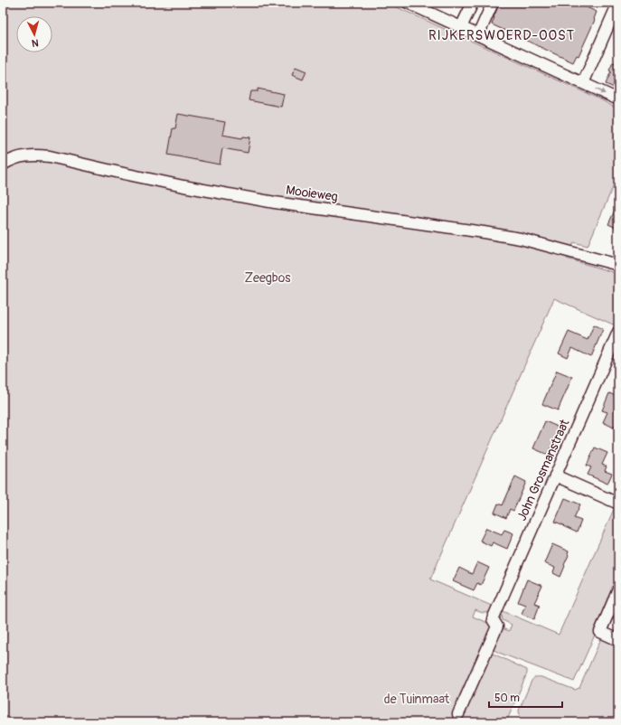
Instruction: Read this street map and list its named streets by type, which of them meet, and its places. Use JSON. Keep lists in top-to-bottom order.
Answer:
{
  "streets": {
    "street": ["Mooieweg", "John Grosmanstraat"]
  },
  "districts": ["RIJKERSWOERD-OOST"],
  "parks": ["Zeegbos", "de Tuinmaat"],
  "scale_bar": "50 m",
  "north": "bottom"
}
